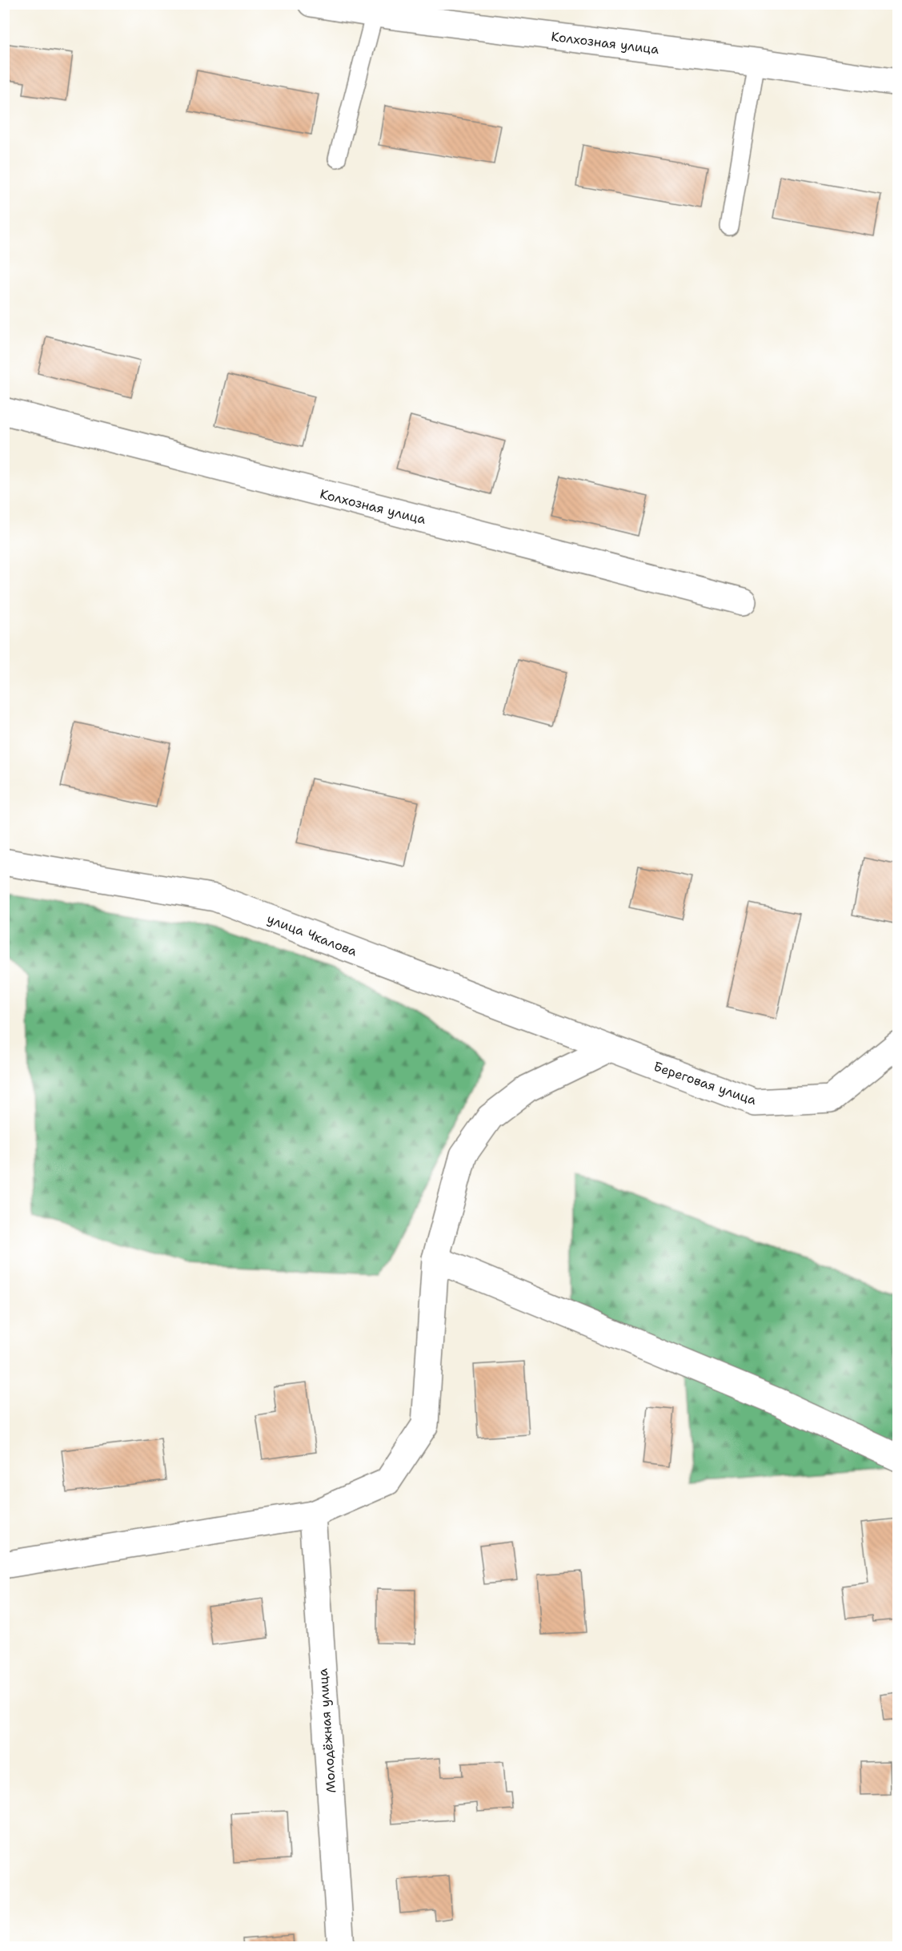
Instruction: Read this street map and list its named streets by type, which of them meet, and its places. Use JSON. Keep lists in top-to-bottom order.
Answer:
{
  "streets": {
    "street": [
      "Колхозная улица",
      "улица Чкалова",
      "Береговая улица",
      "Молодёжная улица"
    ]
  },
  "crossings": [
    ["улица Чкалова", "Береговая улица"]
  ]
}
